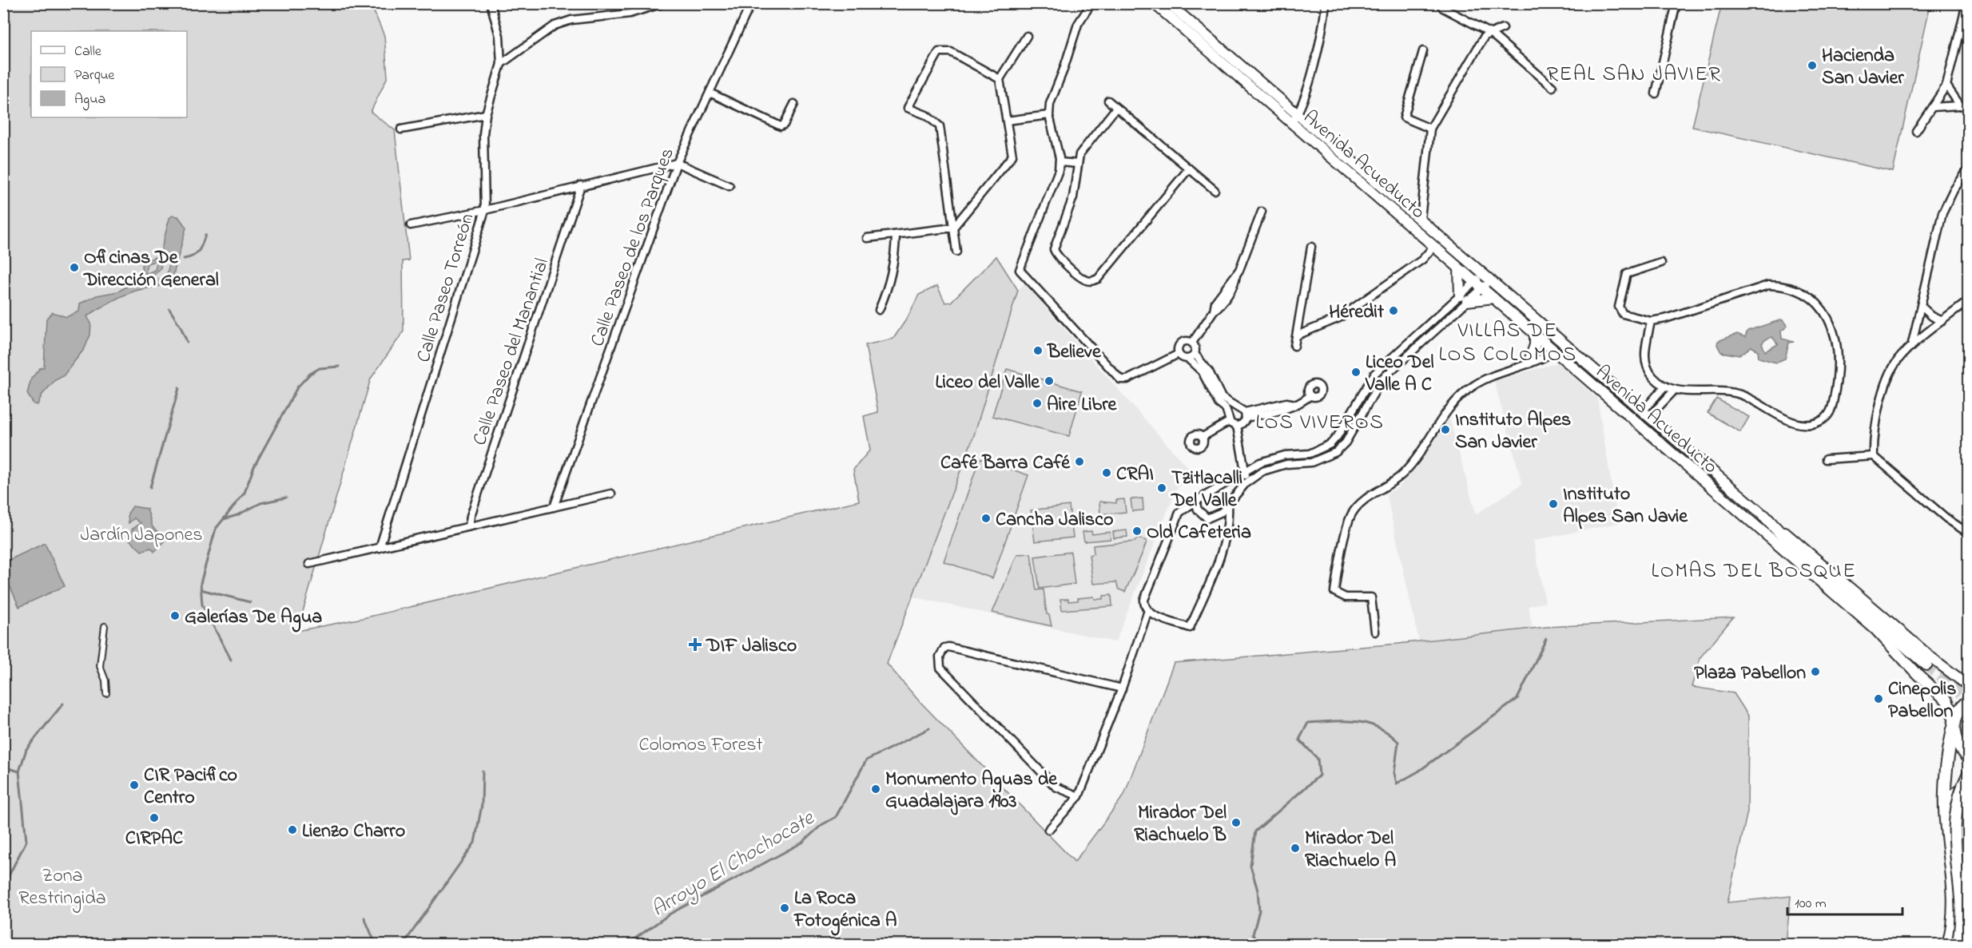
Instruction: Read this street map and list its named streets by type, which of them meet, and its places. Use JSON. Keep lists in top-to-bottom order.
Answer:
{
  "streets": {
    "main road": ["Avenida Acueducto"],
    "street": ["Calle Paseo de los Parques", "Calle Paseo Torreón", "Calle Paseo del Manantial"]
  },
  "districts": [
    "REAL SAN JAVIER",
    "VILLAS DE LOS COLOMOS",
    "LOS VIVEROS",
    "LOMAS DEL BOSQUE"
  ],
  "water": ["Arroyo El Chochocate"],
  "parks": ["Jardín Japones", "Colomos Forest", "Zona Restringida"],
  "places": {
    "other": [
      "Hacienda San Javier",
      "Oficinas De Dirección General",
      "Héredit",
      "Believe",
      "Liceo Del Valle A C",
      "Liceo del Valle",
      "Aire Libre",
      "Instituto Alpes San Javier",
      "Café Barra Café",
      "CRAI",
      "Tzitlacalli Del Valle",
      "Instituto Alpes San Javie",
      "Cancha Jalisco",
      "Old Cafeteria",
      "Galerías De Agua",
      "Plaza Pabellon",
      "Cinepolis Pabellon",
      "CIR Pacifico Centro",
      "Monumento Aguas de Guadalajara 1903",
      "CIRPAC",
      "Mirador Del Riachuelo B",
      "Lienzo Charro",
      "Mirador Del Riachuelo A",
      "La Roca Fotogénica A"
    ],
    "health": ["DIF Jalisco"]
  },
  "legend": ["Calle", "Parque", "Agua"],
  "scale_bar": "100 m"
}
